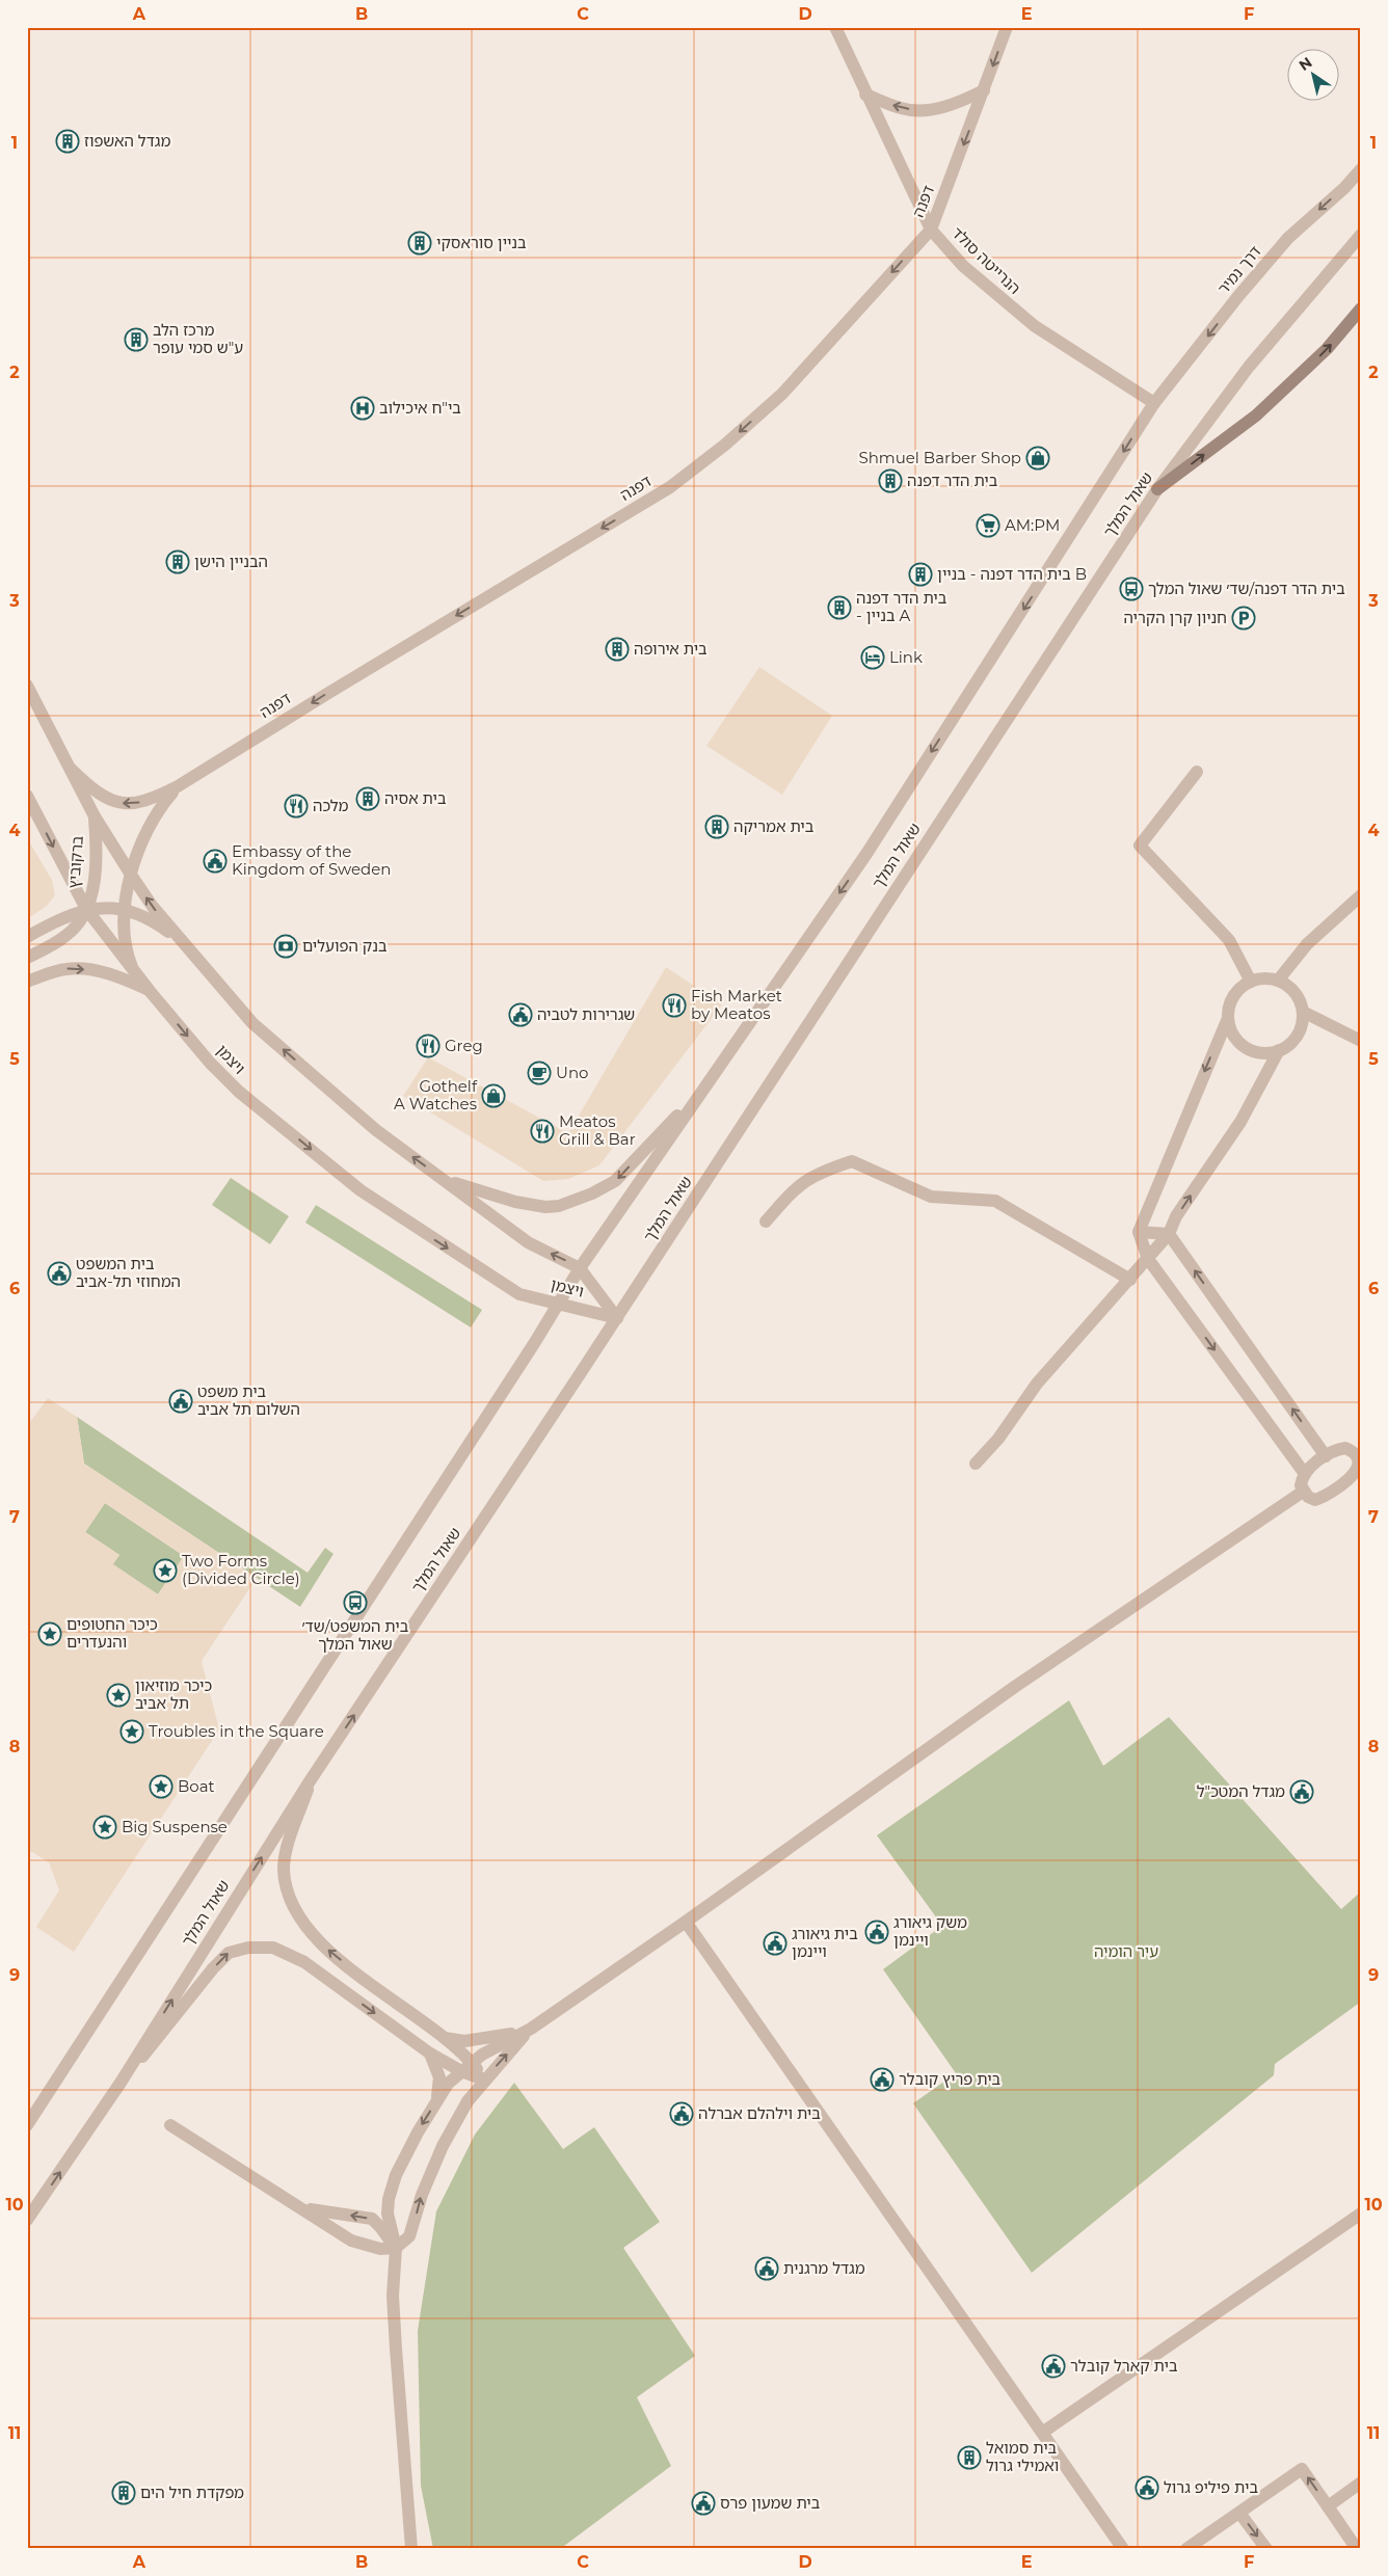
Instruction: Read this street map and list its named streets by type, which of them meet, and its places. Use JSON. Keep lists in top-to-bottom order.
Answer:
{
  "streets": {
    "street": [
      "דפנה",
      "הנרייטה סולד",
      "דרך נמיר",
      "שאול המלך",
      "ברקוביץ",
      "ויצמן"
    ]
  },
  "crossings": [
    ["דפנה", "הנרייטה סולד"],
    ["דפנה", "ויצמן"],
    ["הנרייטה סולד", "דרך נמיר"],
    ["הנרייטה סולד", "שאול המלך"],
    ["דרך נמיר", "שאול המלך"],
    ["שאול המלך", "ויצמן"],
    ["ברקוביץ", "ויצמן"]
  ],
  "one_way": ["דפנה", "דרך נמיר"],
  "parks": ["עיר הומיה"],
  "places": {
    "building": [
      "מגדל האשפוז",
      "בניין סוראסקי",
      "מרכז הלב ע\"ש סמי עופר",
      "בית הדר דפנה",
      "הבניין הישן",
      "בית הדר דפנה - בניין B",
      "בית הדר דפנה - בניין A",
      "בית אירופה",
      "בית אסיה",
      "בית אמריקה",
      "בית סמואל ואמילי גרול",
      "מפקדת חיל הים"
    ],
    "hospital": ["בי\"ח איכילוב"],
    "shop": ["Shmuel Barber Shop", "Gothelf A Watches"],
    "supermarket": ["AM:PM"],
    "bus stop": ["בית הדר דפנה/שד׳ שאול המלך", "בית המשפט/שד׳ שאול המלך"],
    "parking": ["חניון קרן הקריה"],
    "hotel": ["Link"],
    "restaurant": [
      "מלכה",
      "Fish Market by Meatos",
      "Greg",
      "Meatos Grill & Bar"
    ],
    "public building": [
      "Embassy of the Kingdom of Sweden",
      "שגרירות לטביה",
      "בית המשפט המחוזי תל-אביב",
      "בית משפט השלום תל אביב",
      "מגדל המטכ\"ל",
      "משק גיאורג ויינמן",
      "בית גיאורג ויינמן",
      "בית פריץ קובלר",
      "בית וילהלם אברלה",
      "מגדל מרגנית",
      "בית קארל קובלר",
      "בית פיליפ גרול",
      "בית שמעון פרס"
    ],
    "bank": ["בנק הפועלים"],
    "cafe": ["Uno"],
    "place": [
      "Two Forms (Divided Circle)",
      "כיכר החטופים והנעדרים",
      "כיכר מוזיאון תל אביב",
      "Troubles in the Square",
      "Boat",
      "Big Suspense"
    ]
  },
  "north": "top left",
  "grid": {
    "columns": [
      "A",
      "B",
      "C",
      "D",
      "E",
      "F"
    ],
    "rows": [
      "1",
      "2",
      "3",
      "4",
      "5",
      "6",
      "7",
      "8",
      "9",
      "10",
      "11"
    ]
  }
}
